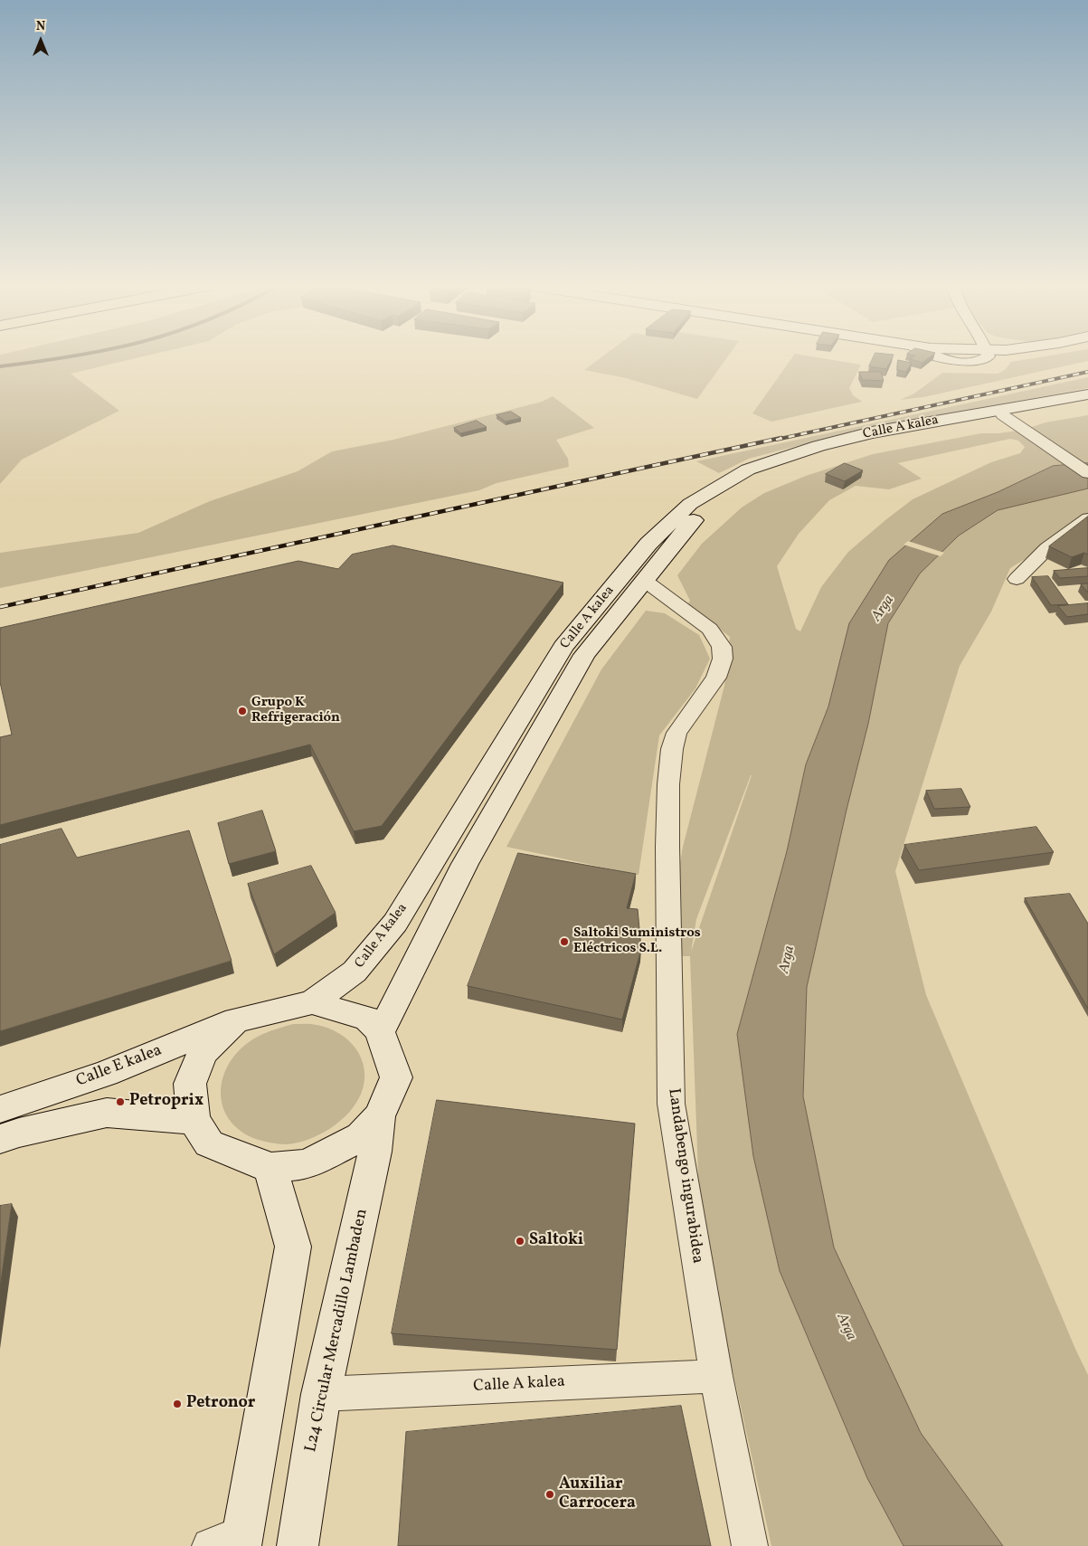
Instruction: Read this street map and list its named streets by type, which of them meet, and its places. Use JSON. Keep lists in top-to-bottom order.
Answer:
{
  "streets": {
    "main road": ["Calle A kalea", "Calle E kalea", "L24 Circular Mercadillo Lambaden"],
    "street": ["Landabengo ingurabidea"]
  },
  "crossings": [
    ["Calle A kalea", "Calle E kalea"],
    ["Calle A kalea", "Landabengo ingurabidea"],
    ["Calle A kalea", "L24 Circular Mercadillo Lambaden"]
  ],
  "water": ["Arga"],
  "places": [
    "Grupo K Refrigeración",
    "Saltoki Suministros Eléctricos S.L.",
    "Petroprix",
    "Saltoki",
    "Petronor",
    "Auxiliar Carrocera"
  ],
  "north": "top"
}
